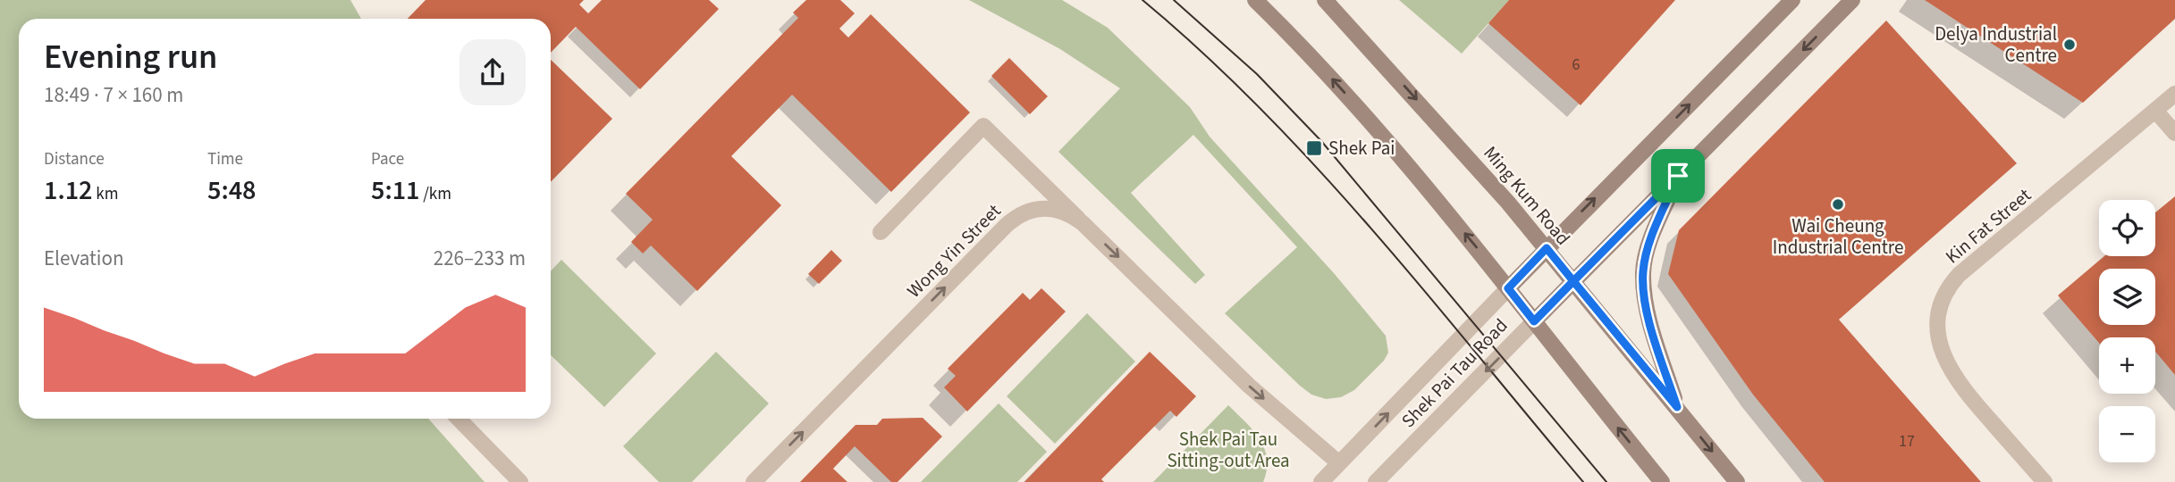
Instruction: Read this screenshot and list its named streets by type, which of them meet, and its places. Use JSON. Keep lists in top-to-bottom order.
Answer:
{
  "streets": {
    "main road": ["Ming Kum Road", "Shek Pai Tau Road"],
    "street": ["Kin Fat Street", "Wong Yin Street"]
  },
  "crossings": [
    ["Ming Kum Road", "Shek Pai Tau Road"],
    ["Wong Yin Street", "Shek Pai Tau Road"]
  ],
  "parks": ["Shek Pai Tau Sitting-out Area"],
  "places": {
    "other": ["Delya Industrial Centre", "Wai Cheung Industrial Centre"],
    "transit": ["Shek Pai"]
  },
  "house_numbers": ["6", "17"],
  "page": {
    "heading": ["Evening run", "18:49 · 7 × 160 m"],
    "stats": [
      ["Distance", "1.12 km"],
      ["Time", "5:48"],
      ["Pace", "5:11 /km"]
    ],
    "map_buttons": ["+", "−"],
    "chart": ["Elevation", "226–233 m"]
  }
}
